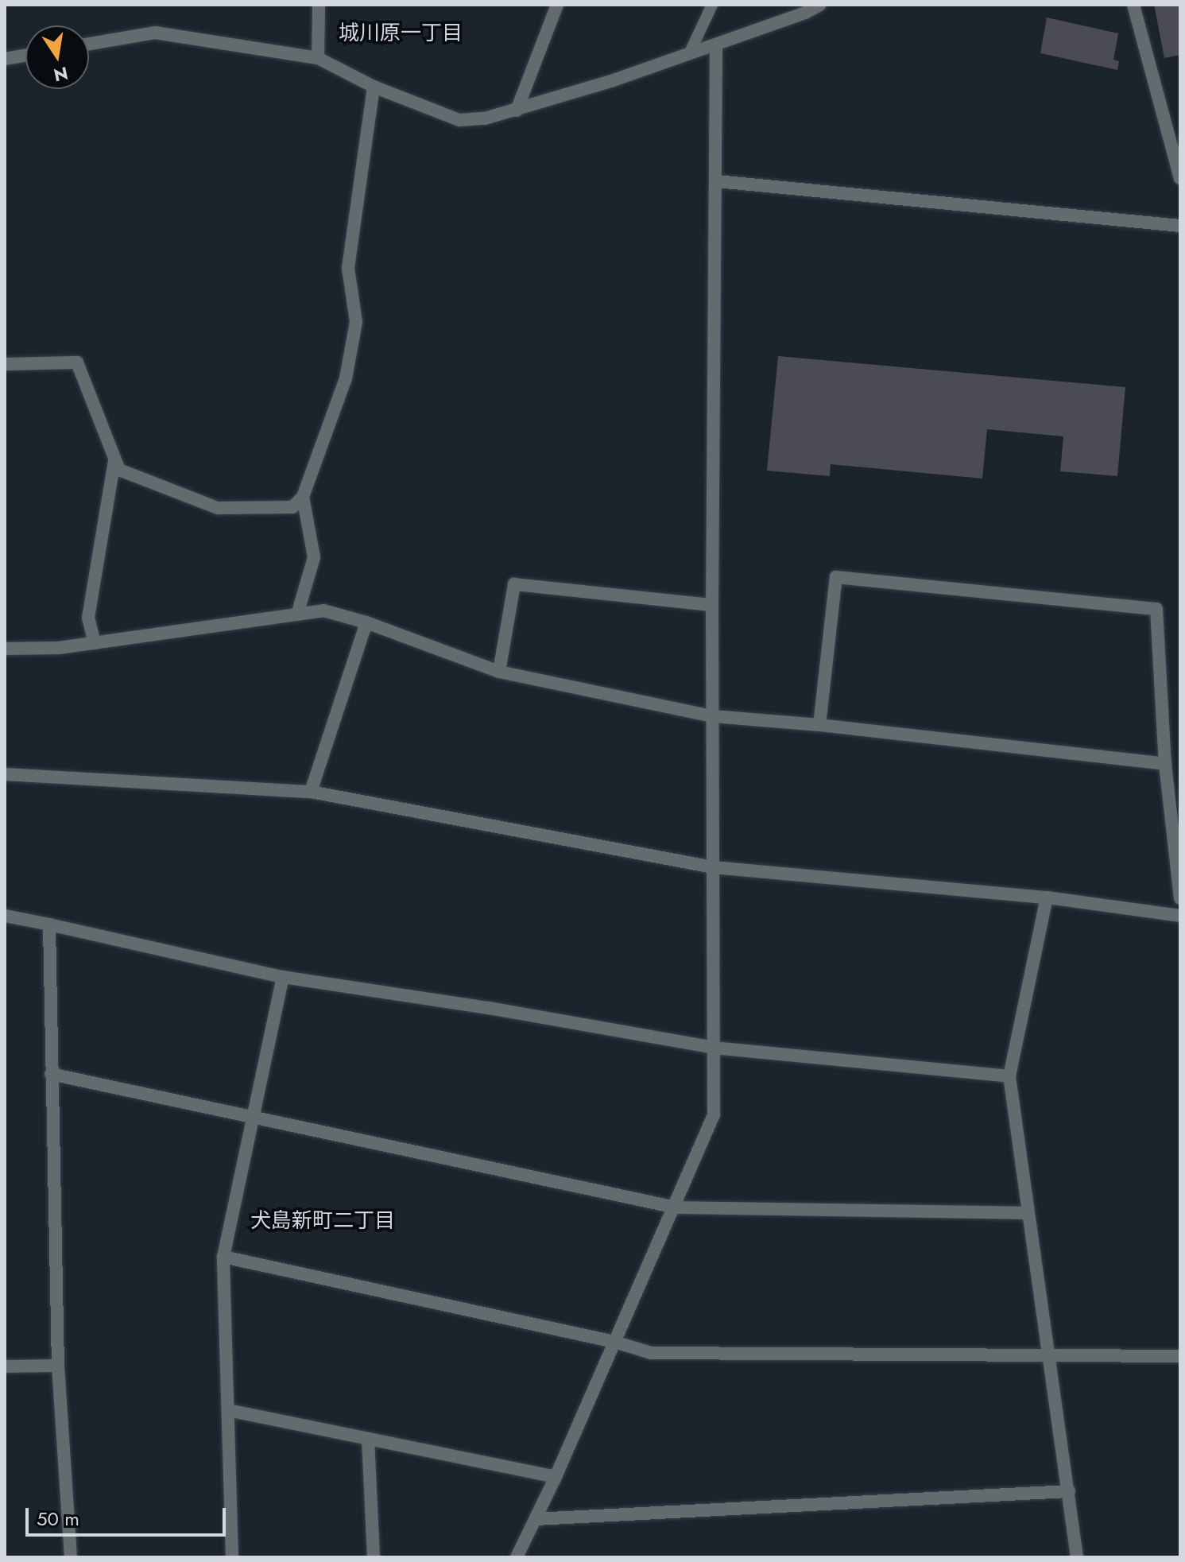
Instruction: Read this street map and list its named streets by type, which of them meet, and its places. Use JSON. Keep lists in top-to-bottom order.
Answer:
{
  "districts": ["城川原一丁目", "犬島新町二丁目"],
  "scale_bar": "50 m",
  "north": "bottom"
}
